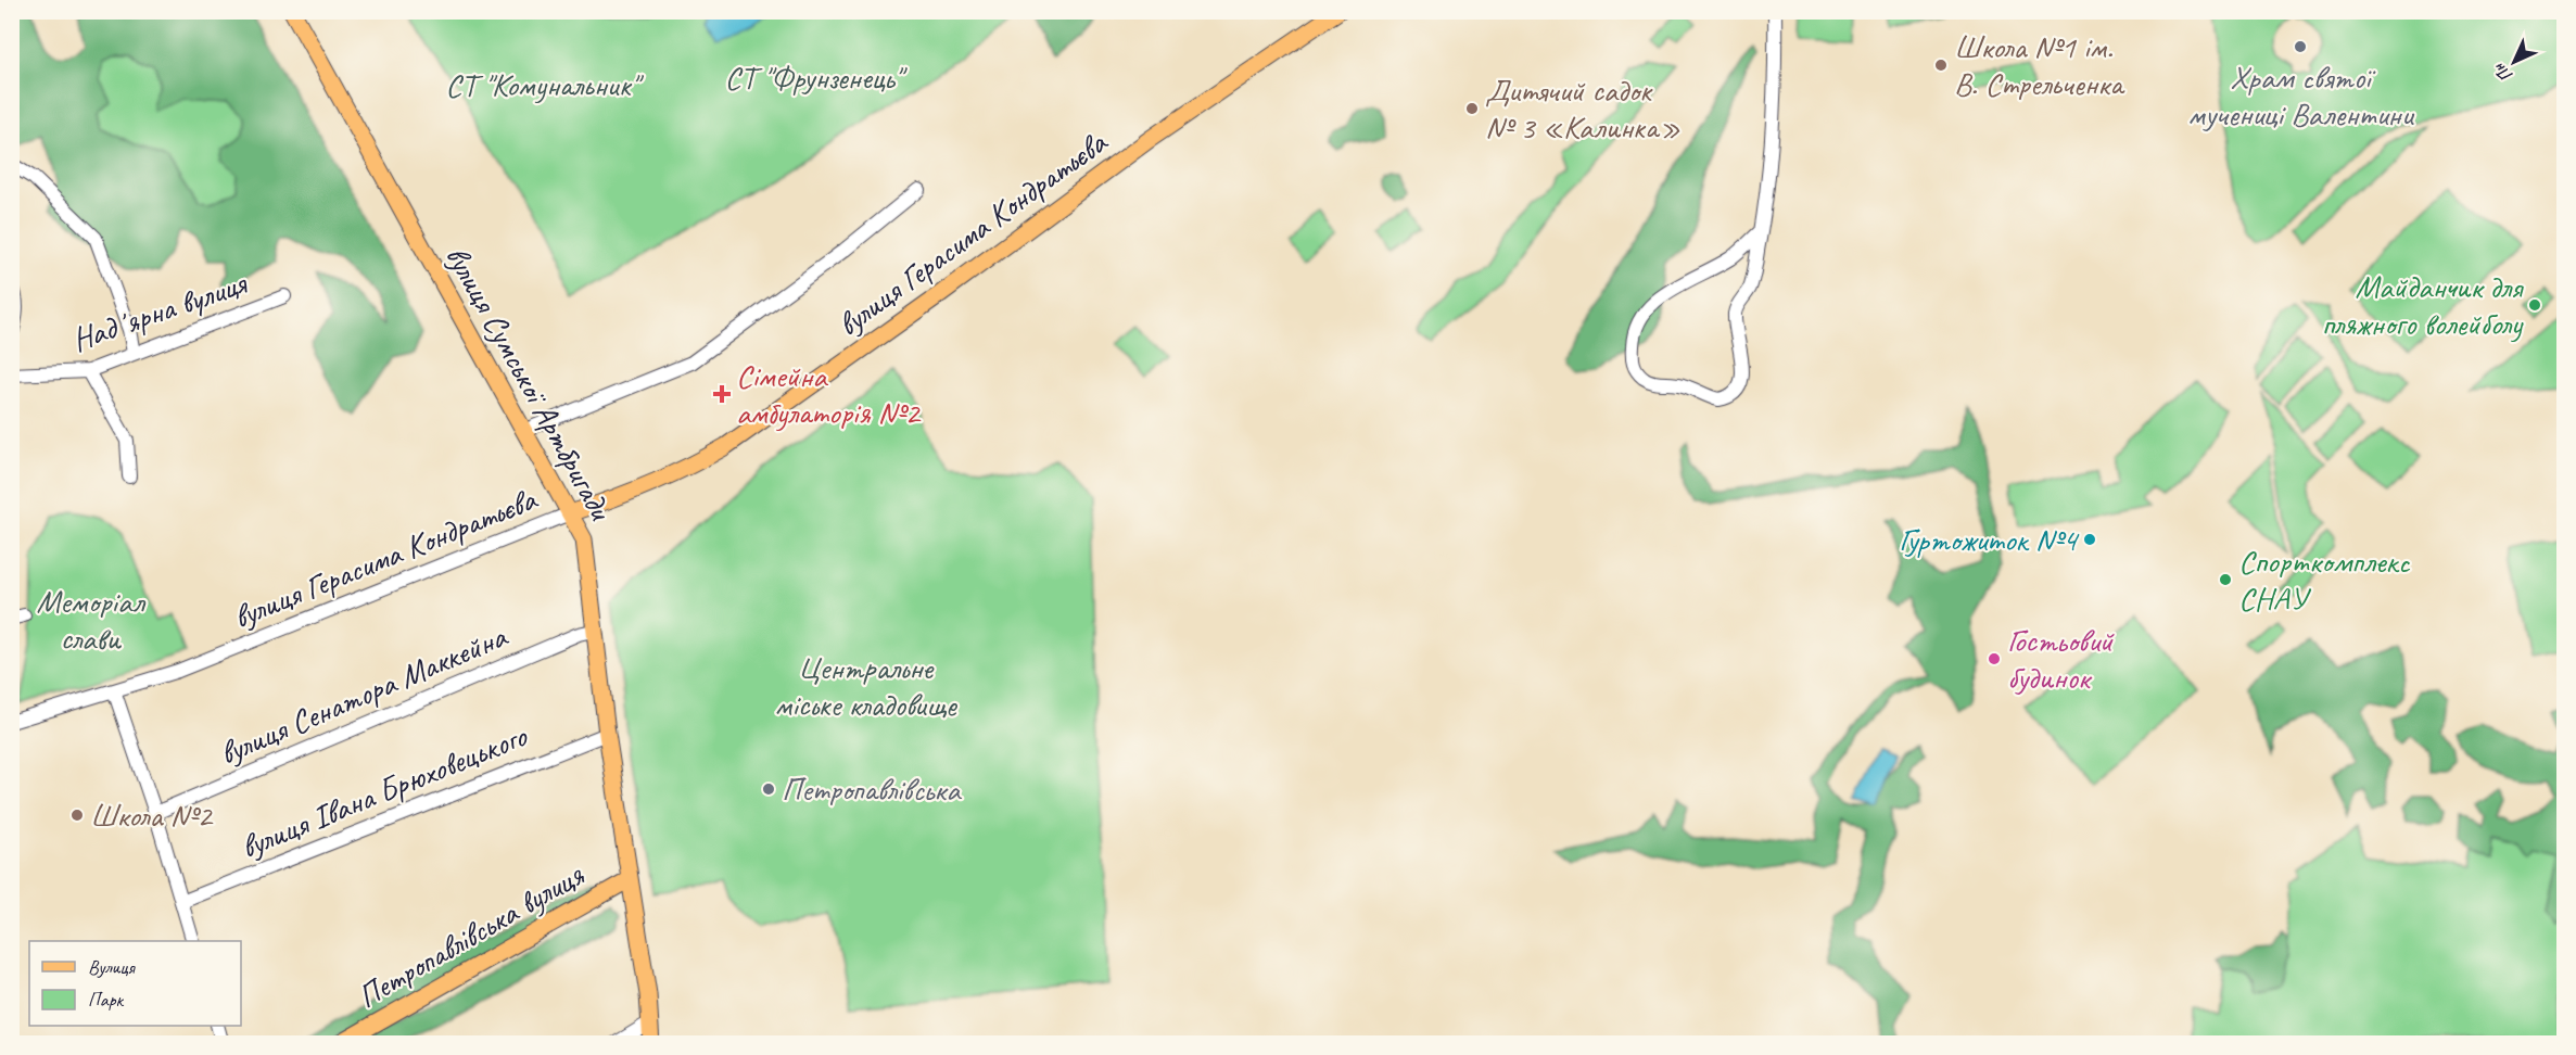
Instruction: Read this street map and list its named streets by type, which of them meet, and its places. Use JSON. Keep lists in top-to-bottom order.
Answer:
{
  "streets": {
    "main road": ["вулиця Герасима Кондратьєва", "вулиця Сумської Артбригади", "Петропавлівська вулиця"],
    "street": ["Надʼярна вулиця", "вулиця Сенатора Маккейна", "вулиця Івана Брюховецького"]
  },
  "crossings": [
    ["вулиця Герасима Кондратьєва", "вулиця Сумської Артбригади"],
    ["вулиця Сумської Артбригади", "вулиця Сенатора Маккейна"],
    ["вулиця Сумської Артбригади", "вулиця Івана Брюховецького"],
    ["вулиця Сумської Артбригади", "Петропавлівська вулиця"]
  ],
  "parks": [
    "СТ \"Фрунзенець\"",
    "СТ \"Комунальник\"",
    "Меморіал слави",
    "Центральне міське кладовище"
  ],
  "places": {
    "other": [
      "Храм святої мучениці Валентини",
      "Школа №1 ім. В. Стрельченка",
      "Дитячий садок № 3 «Калинка»",
      "Майданчик для пляжного волейболу",
      "Гуртожиток №4",
      "Спорткомплекс СНАУ",
      "Гостьовий будинок",
      "Петропавлівська",
      "Школа №2"
    ],
    "health": ["Сімейна амбулаторія №2"]
  },
  "legend": ["Вулиця", "Парк"],
  "north": "bottom left"
}
